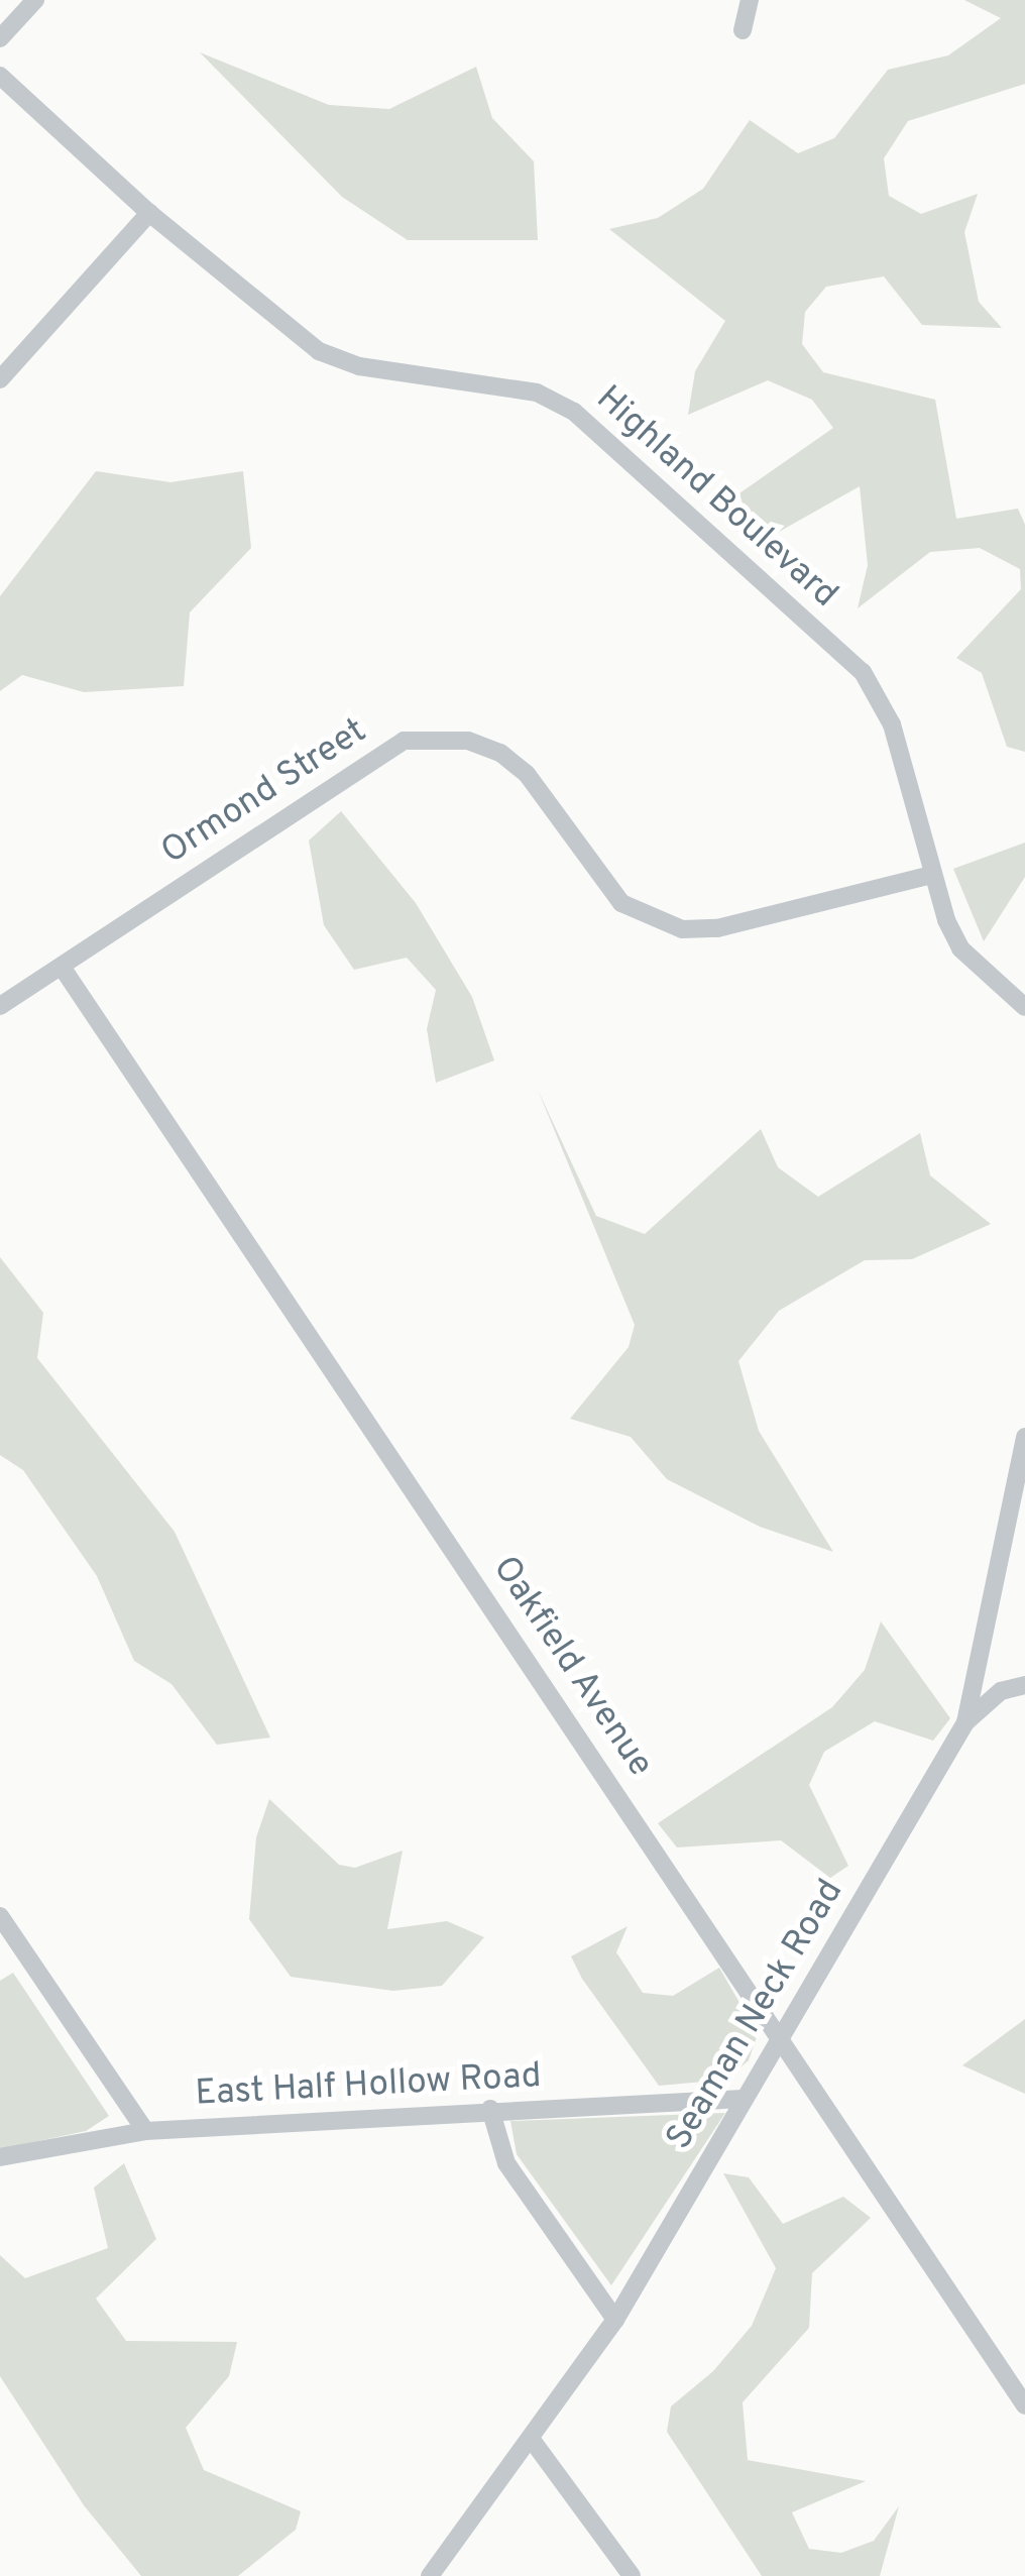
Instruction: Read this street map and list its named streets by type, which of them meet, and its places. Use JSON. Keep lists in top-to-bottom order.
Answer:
{
  "streets": {
    "street": [
      "Highland Boulevard",
      "Ormond Street",
      "Oakfield Avenue",
      "Seaman Neck Road",
      "East Half Hollow Road"
    ]
  },
  "crossings": [
    ["Highland Boulevard", "Ormond Street"],
    ["Ormond Street", "Oakfield Avenue"],
    ["Oakfield Avenue", "Seaman Neck Road"],
    ["Seaman Neck Road", "East Half Hollow Road"]
  ]
}
